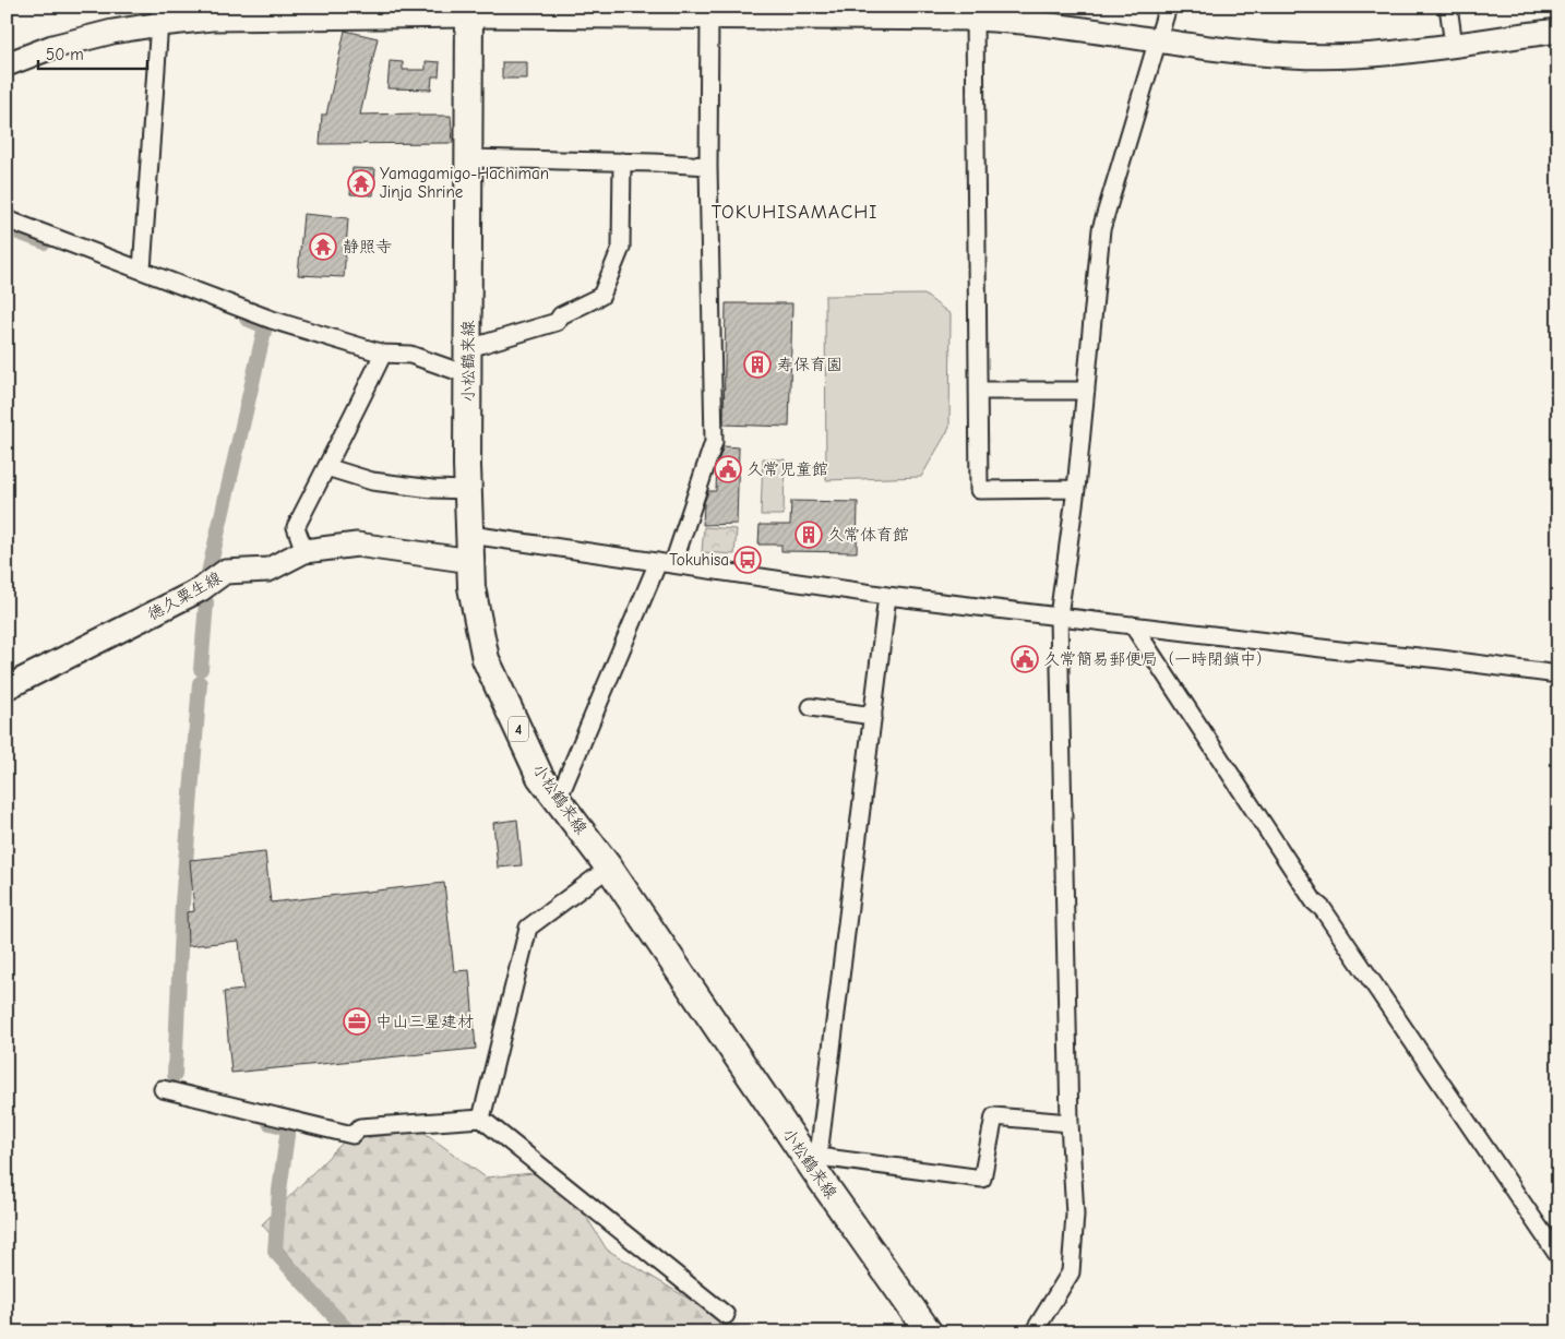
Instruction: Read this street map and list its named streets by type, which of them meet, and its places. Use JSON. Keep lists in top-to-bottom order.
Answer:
{
  "streets": {
    "main road": ["小松鶴来線", "4"],
    "street": ["徳久粟生線"]
  },
  "crossings": [
    ["小松鶴来線", "徳久粟生線"]
  ],
  "districts": ["TOKUHISAMACHI"],
  "places": {
    "temple": ["Yamagamigo-Hachiman Jinja Shrine", "静照寺"],
    "building": ["寿保育園", "久常体育館"],
    "public building": ["久常児童館", "久常簡易郵便局（一時閉鎖中）"],
    "bus stop": ["Tokuhisa"],
    "office": ["中山三星建材"]
  },
  "scale_bar": "50 m"
}
